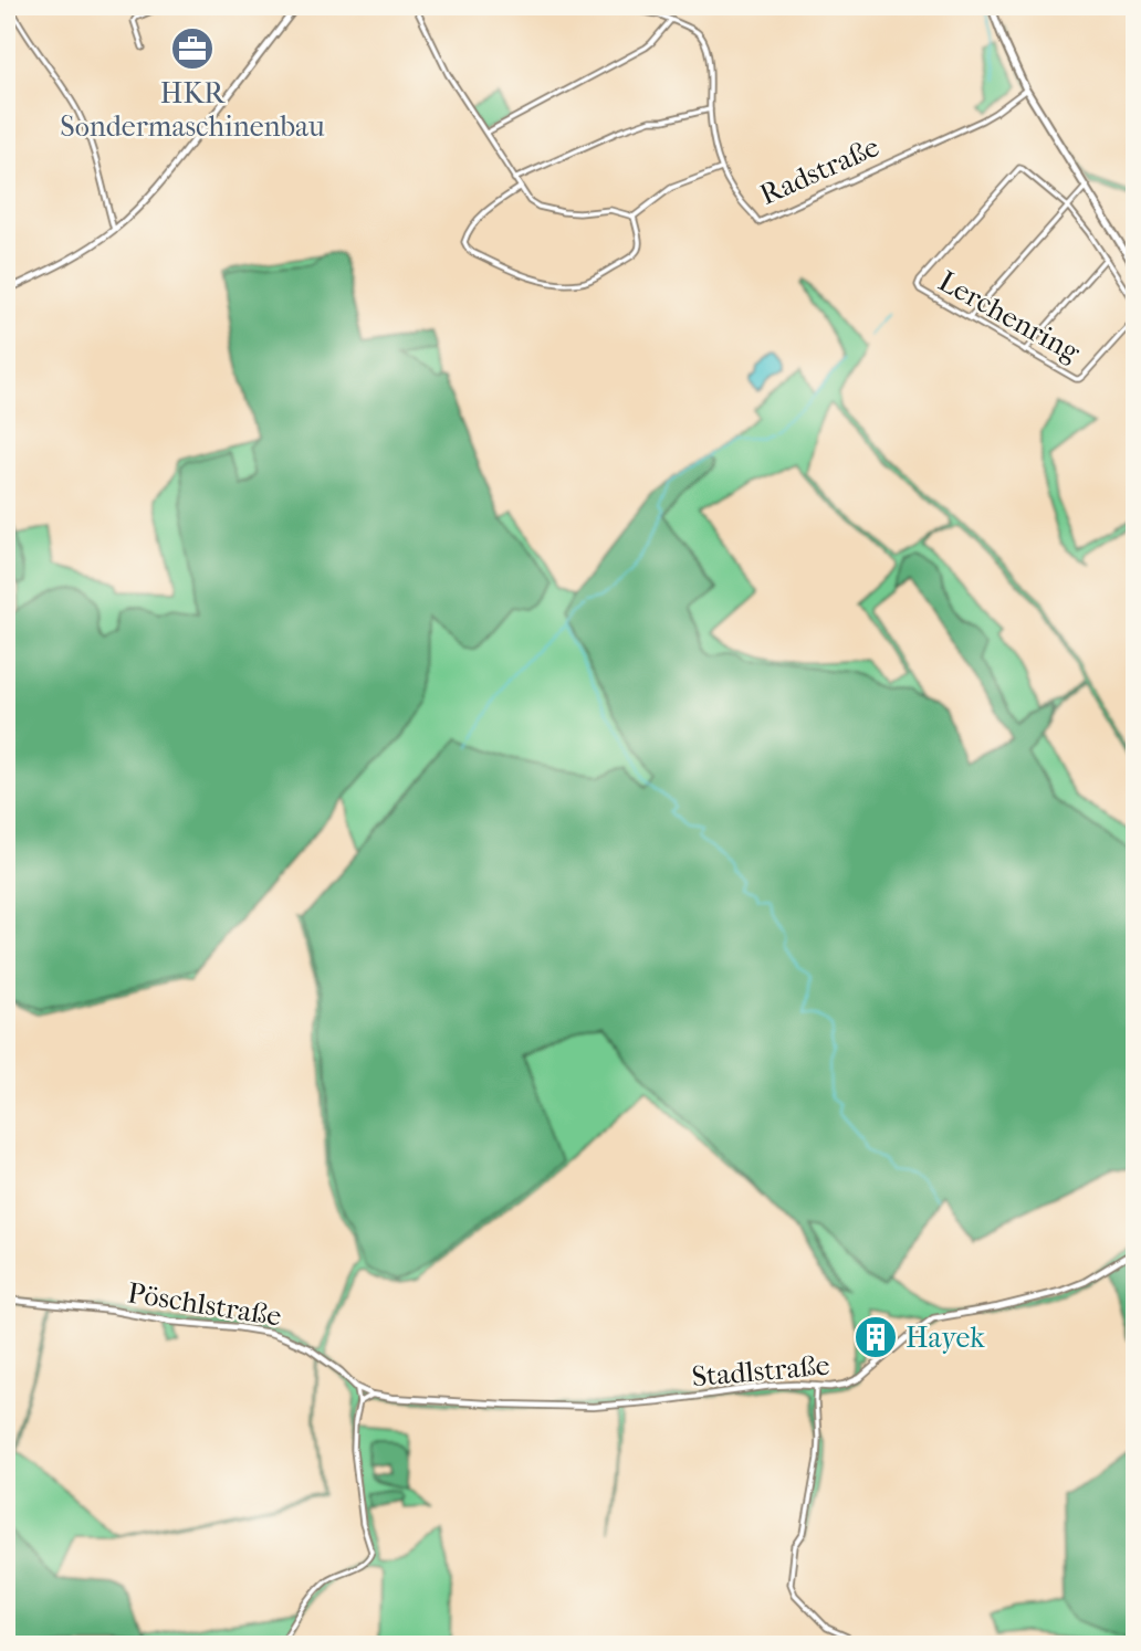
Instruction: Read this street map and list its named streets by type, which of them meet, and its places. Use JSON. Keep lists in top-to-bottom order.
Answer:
{
  "streets": {
    "street": [
      "Radstraße",
      "Lerchenring",
      "Pöschlstraße",
      "Stadlstraße"
    ]
  },
  "crossings": [
    ["Pöschlstraße", "Stadlstraße"]
  ],
  "places": {
    "office": ["HKR Sondermaschinenbau"],
    "building": ["Hayek"]
  }
}
